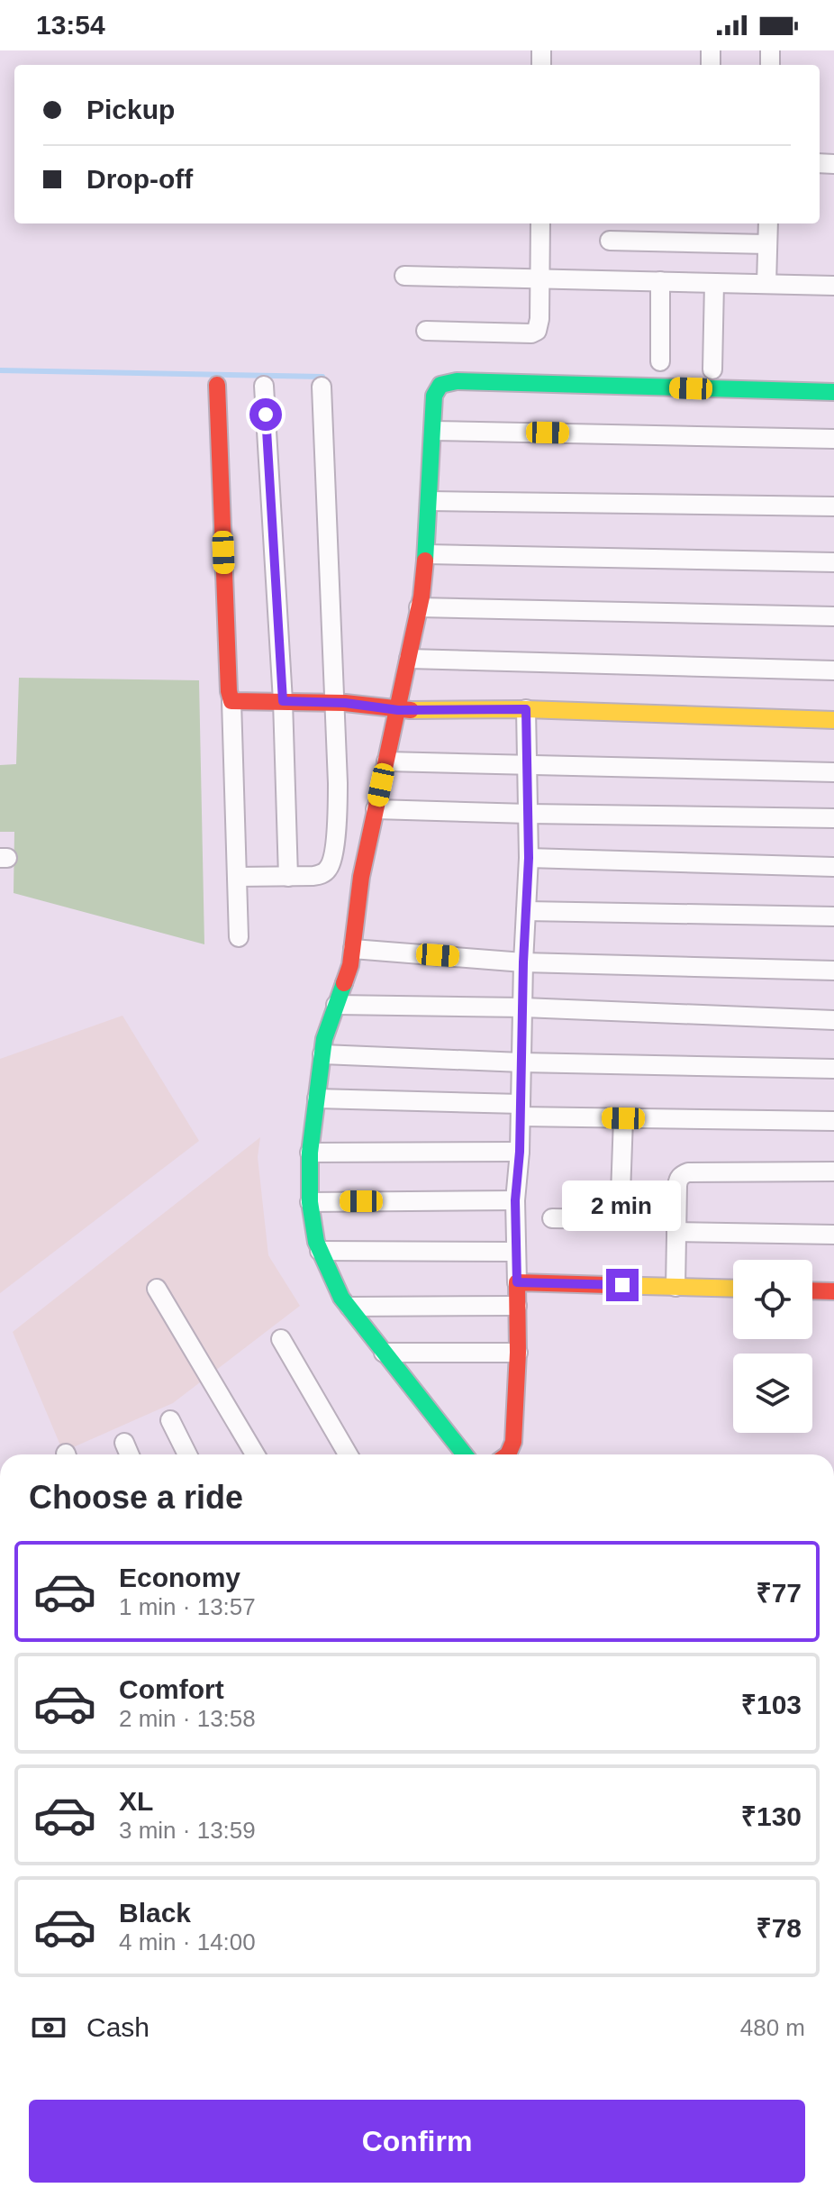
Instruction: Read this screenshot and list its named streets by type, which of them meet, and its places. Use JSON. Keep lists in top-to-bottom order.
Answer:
{
  "page": {
    "status": "13:54",
    "banner": ["Pickup", "Drop-off"],
    "bubble": "2 min",
    "heading": "Choose a ride",
    "list": [
      {
        "name": "Economy",
        "note": "1 min · 13:57",
        "value": "₹77"
      },
      {
        "name": "Comfort",
        "note": "2 min · 13:58",
        "value": "₹103"
      },
      {
        "name": "XL",
        "note": "3 min · 13:59",
        "value": "₹130"
      },
      {
        "name": "Black",
        "note": "4 min · 14:00",
        "value": "₹78"
      }
    ],
    "pay": ["Cash", "480 m"],
    "buttons": "Confirm"
  }
}
